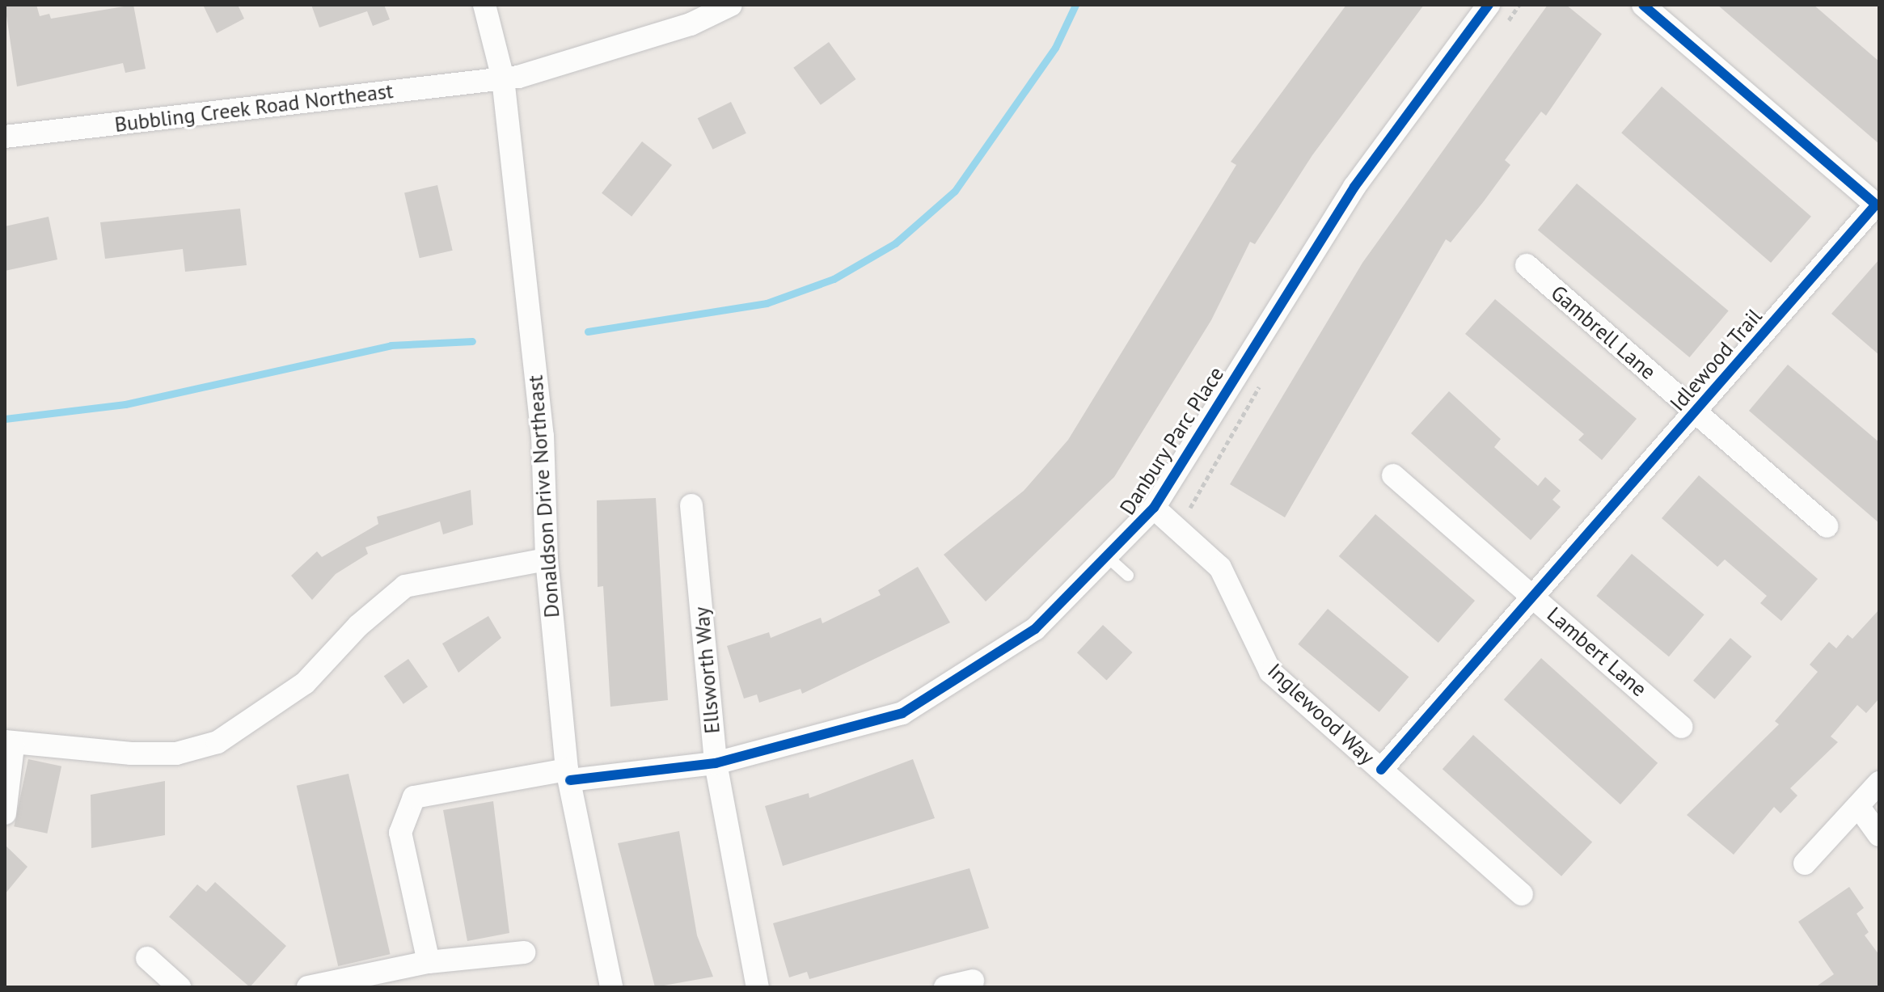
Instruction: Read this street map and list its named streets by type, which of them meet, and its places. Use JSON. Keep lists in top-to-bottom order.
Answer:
{
  "streets": {
    "street": [
      "Bubbling Creek Road Northeast",
      "Gambrell Lane",
      "Idlewood Trail",
      "Danbury Parc Place",
      "Donaldson Drive Northeast",
      "Lambert Lane",
      "Ellsworth Way",
      "Inglewood Way"
    ]
  },
  "crossings": [
    ["Bubbling Creek Road Northeast", "Donaldson Drive Northeast"],
    ["Gambrell Lane", "Idlewood Trail"],
    ["Idlewood Trail", "Lambert Lane"],
    ["Idlewood Trail", "Inglewood Way"],
    ["Danbury Parc Place", "Donaldson Drive Northeast"],
    ["Danbury Parc Place", "Ellsworth Way"],
    ["Danbury Parc Place", "Inglewood Way"]
  ]
}
